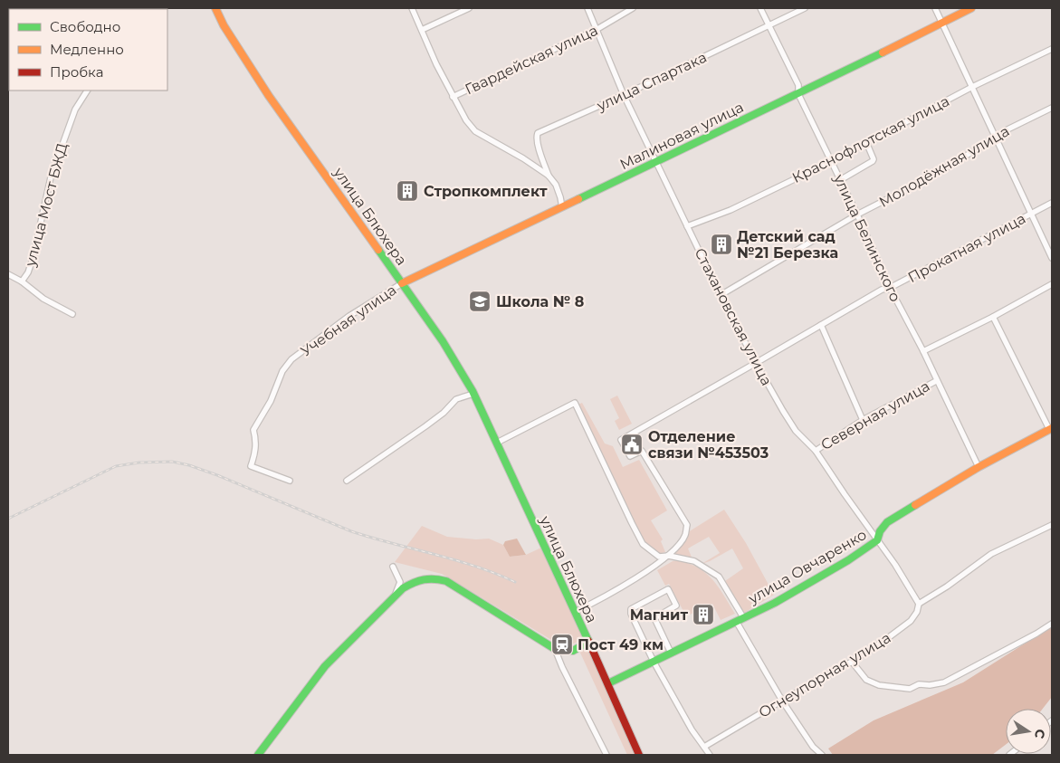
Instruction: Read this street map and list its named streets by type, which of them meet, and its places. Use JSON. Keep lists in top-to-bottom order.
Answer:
{
  "streets": {
    "main road": ["Малиновая улица", "улица Блюхера", "улица Овчаренко"],
    "street": [
      "Гвардейская улица",
      "улица Спартака",
      "Краснофлотская улица",
      "Молодёжная улица",
      "улица Мост БЖД",
      "улица Белинского",
      "Прокатная улица",
      "Стахановская улица",
      "Учебная улица",
      "Северная улица",
      "Огнеупорная улица"
    ]
  },
  "crossings": [
    ["Гвардейская улица", "Стахановская улица"],
    ["улица Спартака", "улица Белинского"],
    ["улица Спартака", "Стахановская улица"],
    ["Малиновая улица", "улица Блюхера"],
    ["Малиновая улица", "улица Белинского"],
    ["Малиновая улица", "Стахановская улица"],
    ["Малиновая улица", "Учебная улица"],
    ["Краснофлотская улица", "улица Белинского"],
    ["Краснофлотская улица", "Стахановская улица"],
    ["Молодёжная улица", "улица Белинского"],
    ["Молодёжная улица", "Стахановская улица"],
    ["улица Блюхера", "Учебная улица"],
    ["улица Блюхера", "улица Овчаренко"],
    ["улица Белинского", "Прокатная улица"],
    ["улица Белинского", "Северная улица"],
    ["улица Белинского", "улица Овчаренко"],
    ["Прокатная улица", "Стахановская улица"],
    ["Стахановская улица", "Северная улица"],
    ["Стахановская улица", "улица Овчаренко"],
    ["Стахановская улица", "Огнеупорная улица"]
  ],
  "places": {
    "building": ["Стропкомплект", "Детский сад №21 Березка", "Магнит"],
    "school or university": ["Школа № 8"],
    "public building": ["Отделение связи №453503"],
    "station": ["Пост 49 км"]
  },
  "legend": ["Свободно", "Медленно", "Пробка"],
  "north": "right"
}
